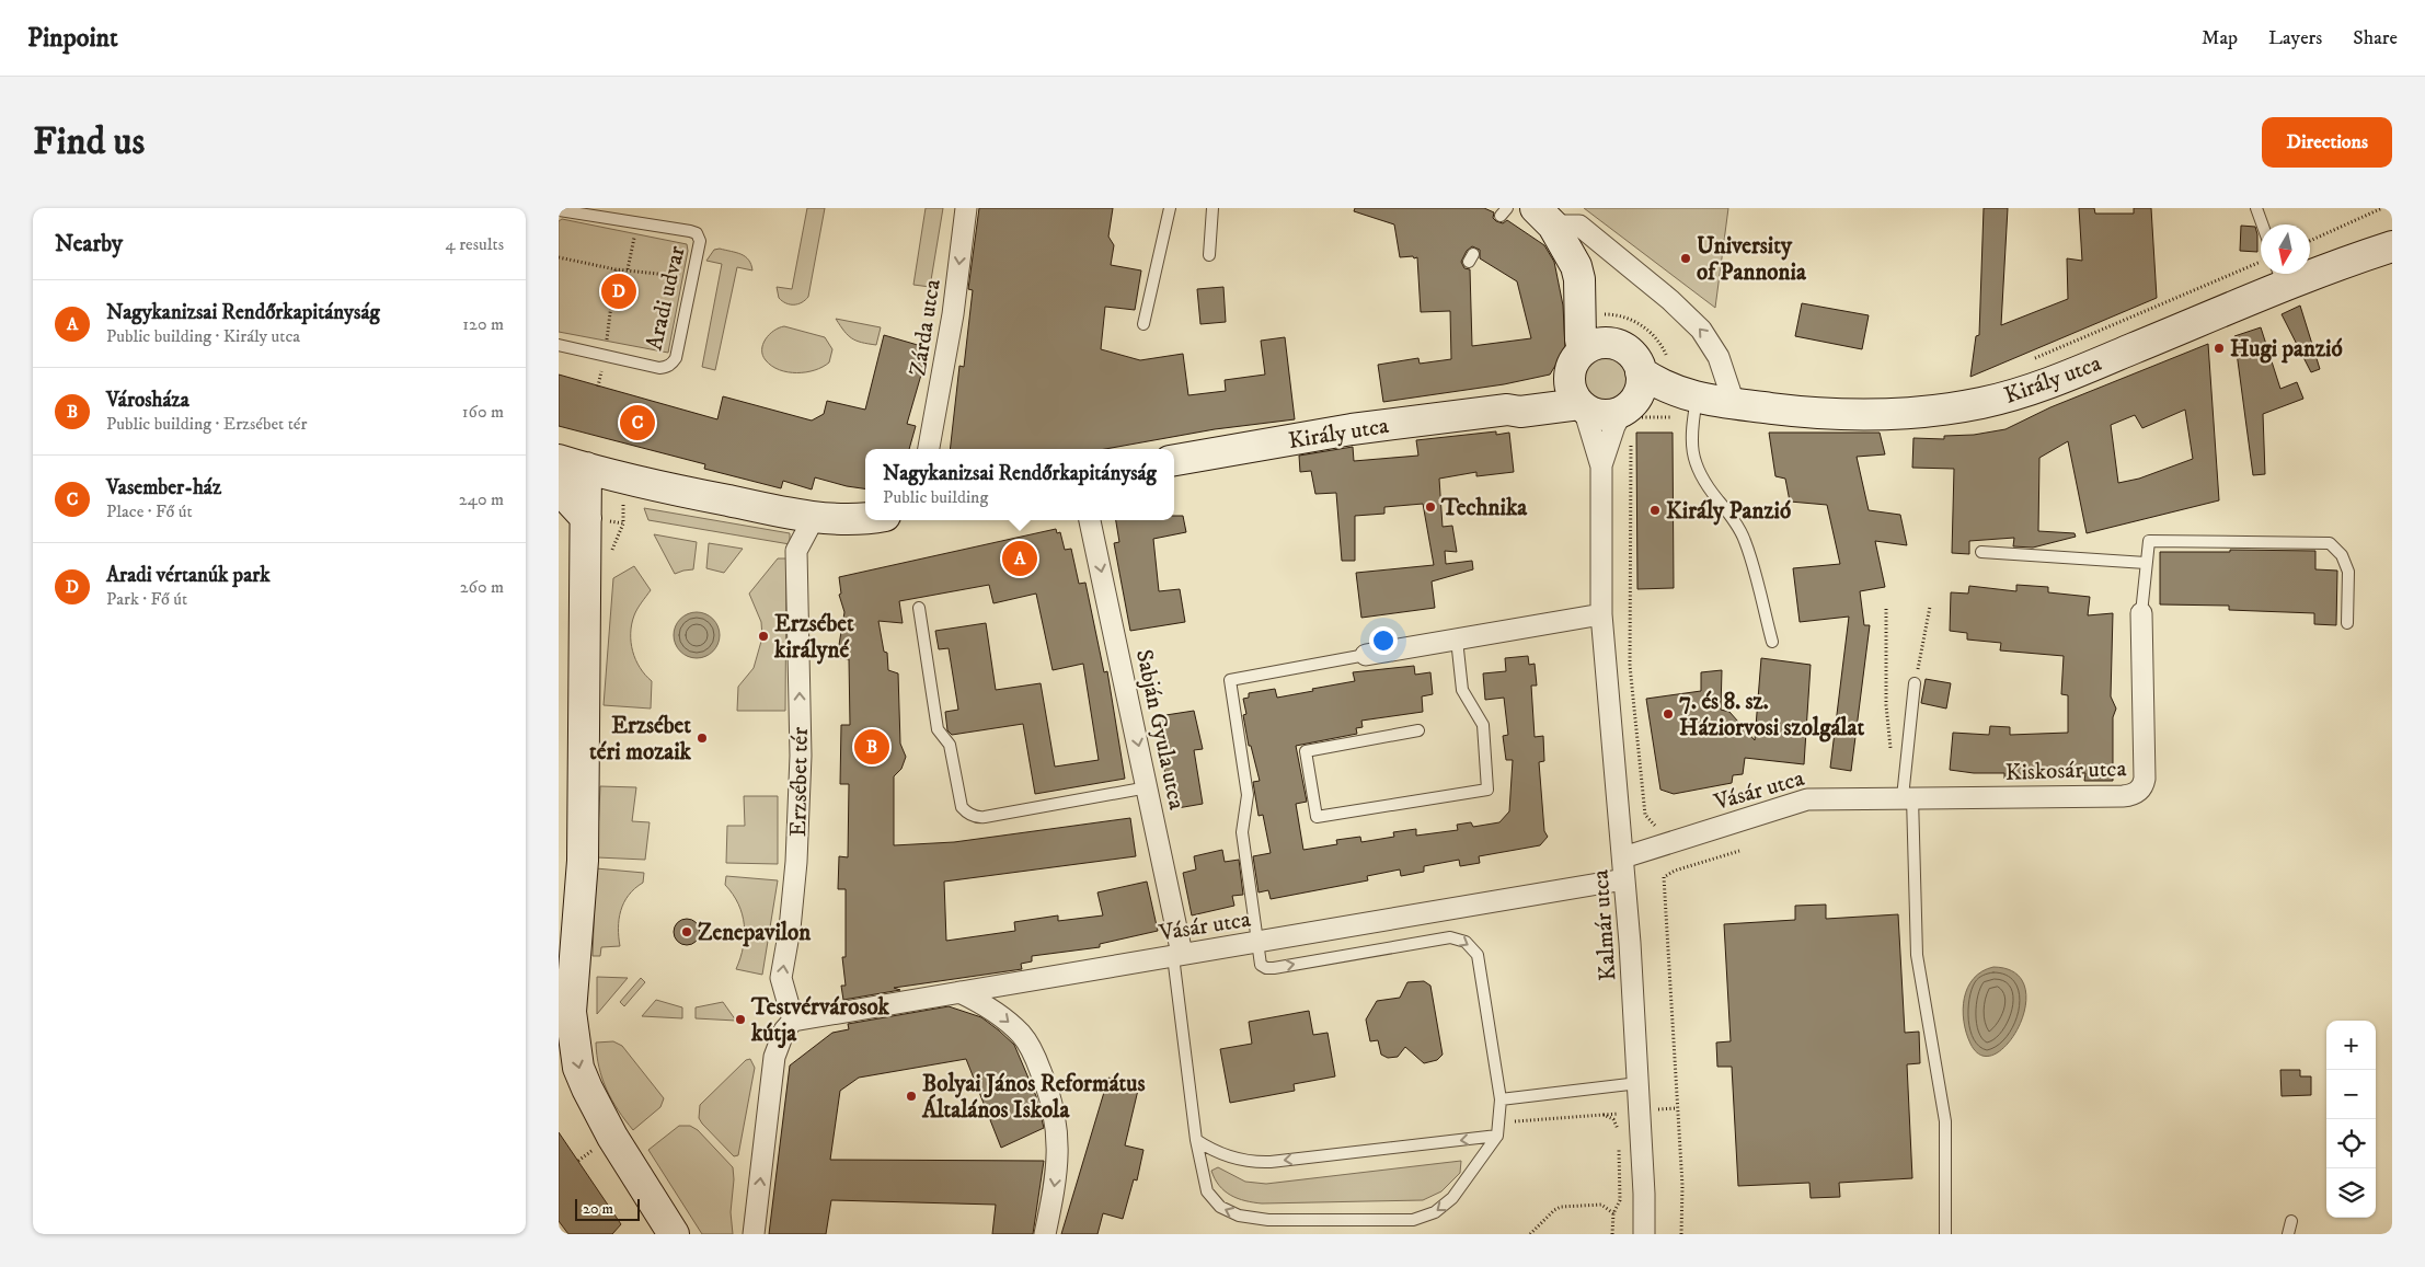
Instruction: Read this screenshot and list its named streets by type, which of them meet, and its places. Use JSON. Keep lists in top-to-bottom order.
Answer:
{
  "streets": {
    "street": [
      "Zárda utca",
      "Király utca",
      "Sabján Gyula utca",
      "Kiskosár utca",
      "Erzsébet tér",
      "Vásár utca",
      "Kalmár utca"
    ],
    "lane": ["Aradi udvar"]
  },
  "crossings": [
    ["Király utca", "Kalmár utca"],
    ["Sabján Gyula utca", "Vásár utca"],
    ["Kiskosár utca", "Vásár utca"],
    ["Erzsébet tér", "Vásár utca"],
    ["Vásár utca", "Kalmár utca"]
  ],
  "one_way": ["Zárda utca", "Sabján Gyula utca", "Erzsébet tér"],
  "places": [
    "University of Pannonia",
    "Hugi panzió",
    "Technika",
    "Király Panzió",
    "Erzsébet királyné",
    "7. és 8. sz. Háziorvosi szolgálat",
    "Erzsébet téri mozaik",
    "Zenepavilon",
    "Testvérvárosok kútja",
    "Bolyai János Református Általános Iskola"
  ],
  "scale_bar": "20 m",
  "north": "bottom",
  "page": {
    "header": "Pinpoint",
    "nav": ["Map", "Layers", "Share"],
    "buttons": "Directions",
    "title": "Find us",
    "heading": ["Nearby", "4 results"],
    "pins": [
      "D",
      "C",
      "A",
      "B"
    ],
    "list": [
      {
        "mark": "A",
        "name": "Nagykanizsai Rendőrkapitányság",
        "note": "Public building · Király utca",
        "value": "120 m"
      },
      {
        "mark": "B",
        "name": "Városháza",
        "note": "Public building · Erzsébet tér",
        "value": "160 m"
      },
      {
        "mark": "C",
        "name": "Vasember-ház",
        "note": "Place · Fő út",
        "value": "240 m"
      },
      {
        "mark": "D",
        "name": "Aradi vértanúk park",
        "note": "Park · Fő út",
        "value": "260 m"
      }
    ],
    "popup": ["Nagykanizsai Rendőrkapitányság", "Public building"],
    "map_buttons": ["+", "−"],
    "scale": "20 m"
  }
}
